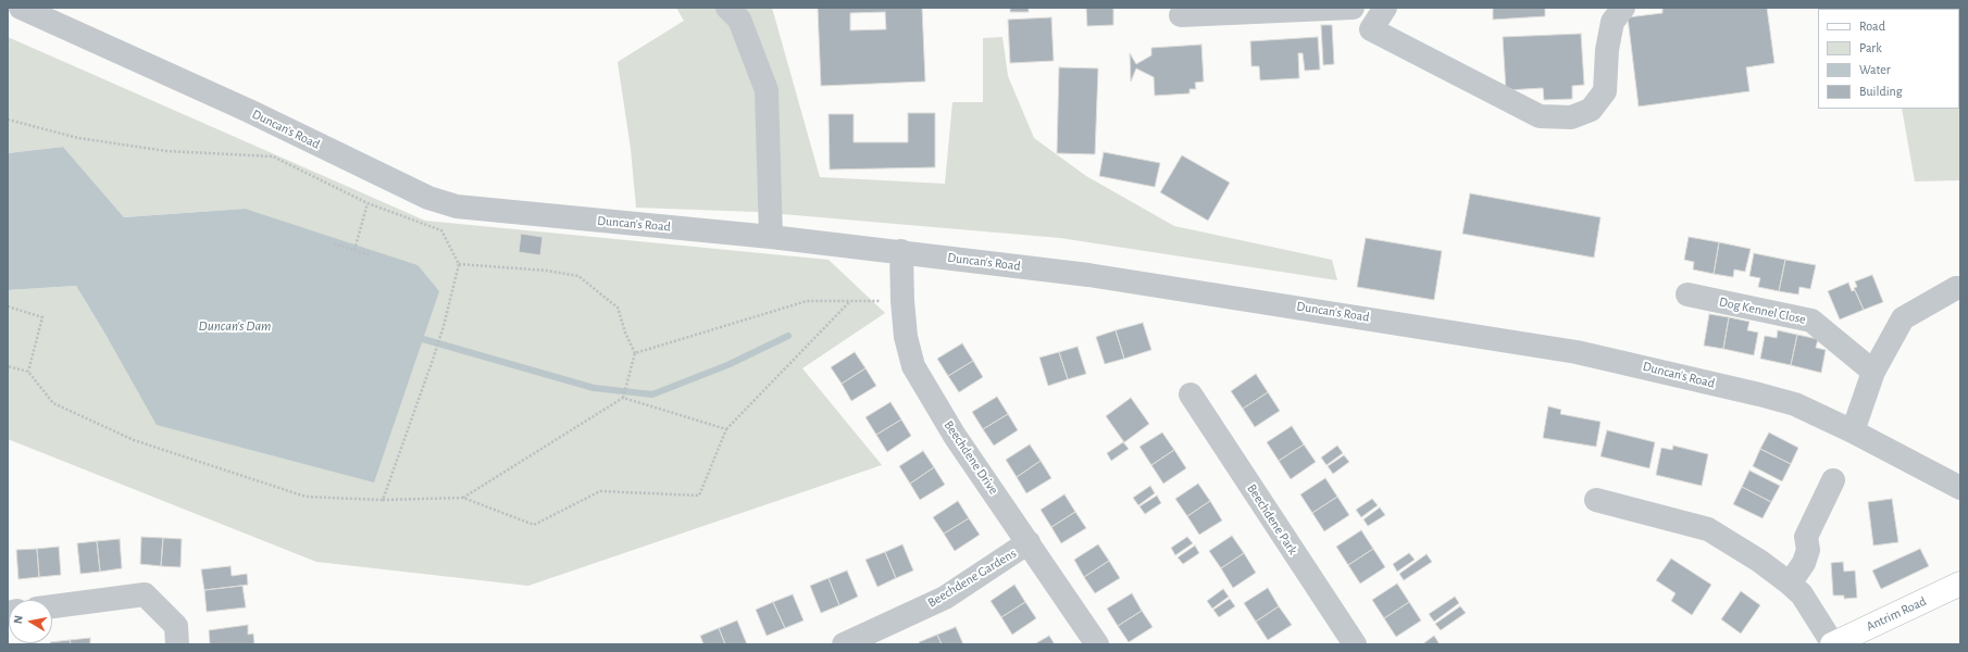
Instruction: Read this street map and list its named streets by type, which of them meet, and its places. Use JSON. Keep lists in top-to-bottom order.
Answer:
{
  "streets": {
    "main road": ["Antrim Road"],
    "street": [
      "Duncan's Road",
      "Dog Kennel Close",
      "Beechdene Drive",
      "Beechdene Park",
      "Beechdene Gardens"
    ]
  },
  "crossings": [
    ["Duncan's Road", "Beechdene Drive"],
    ["Beechdene Drive", "Beechdene Gardens"]
  ],
  "water": ["Duncan's Dam"],
  "legend": [
    "Road",
    "Park",
    "Water",
    "Building"
  ],
  "north": "left"
}
